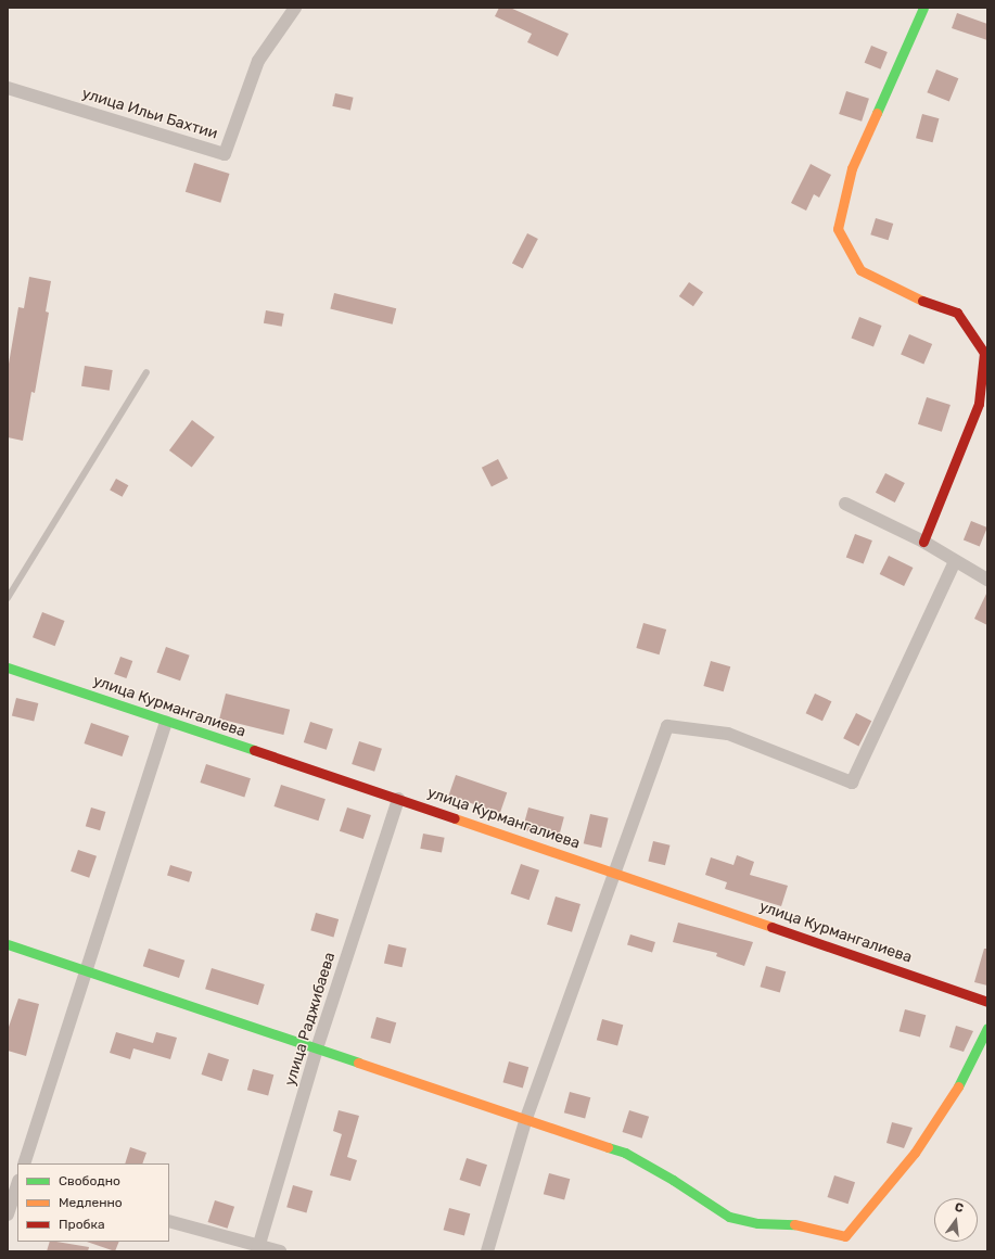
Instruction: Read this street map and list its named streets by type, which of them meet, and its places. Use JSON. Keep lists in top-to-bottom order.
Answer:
{
  "streets": {
    "street": ["улица Ильи Бахтии", "улица Курмангалиева", "улица Раджибаева"]
  },
  "crossings": [
    ["улица Курмангалиева", "улица Раджибаева"]
  ],
  "legend": ["Свободно", "Медленно", "Пробка"],
  "north": "top"
}
